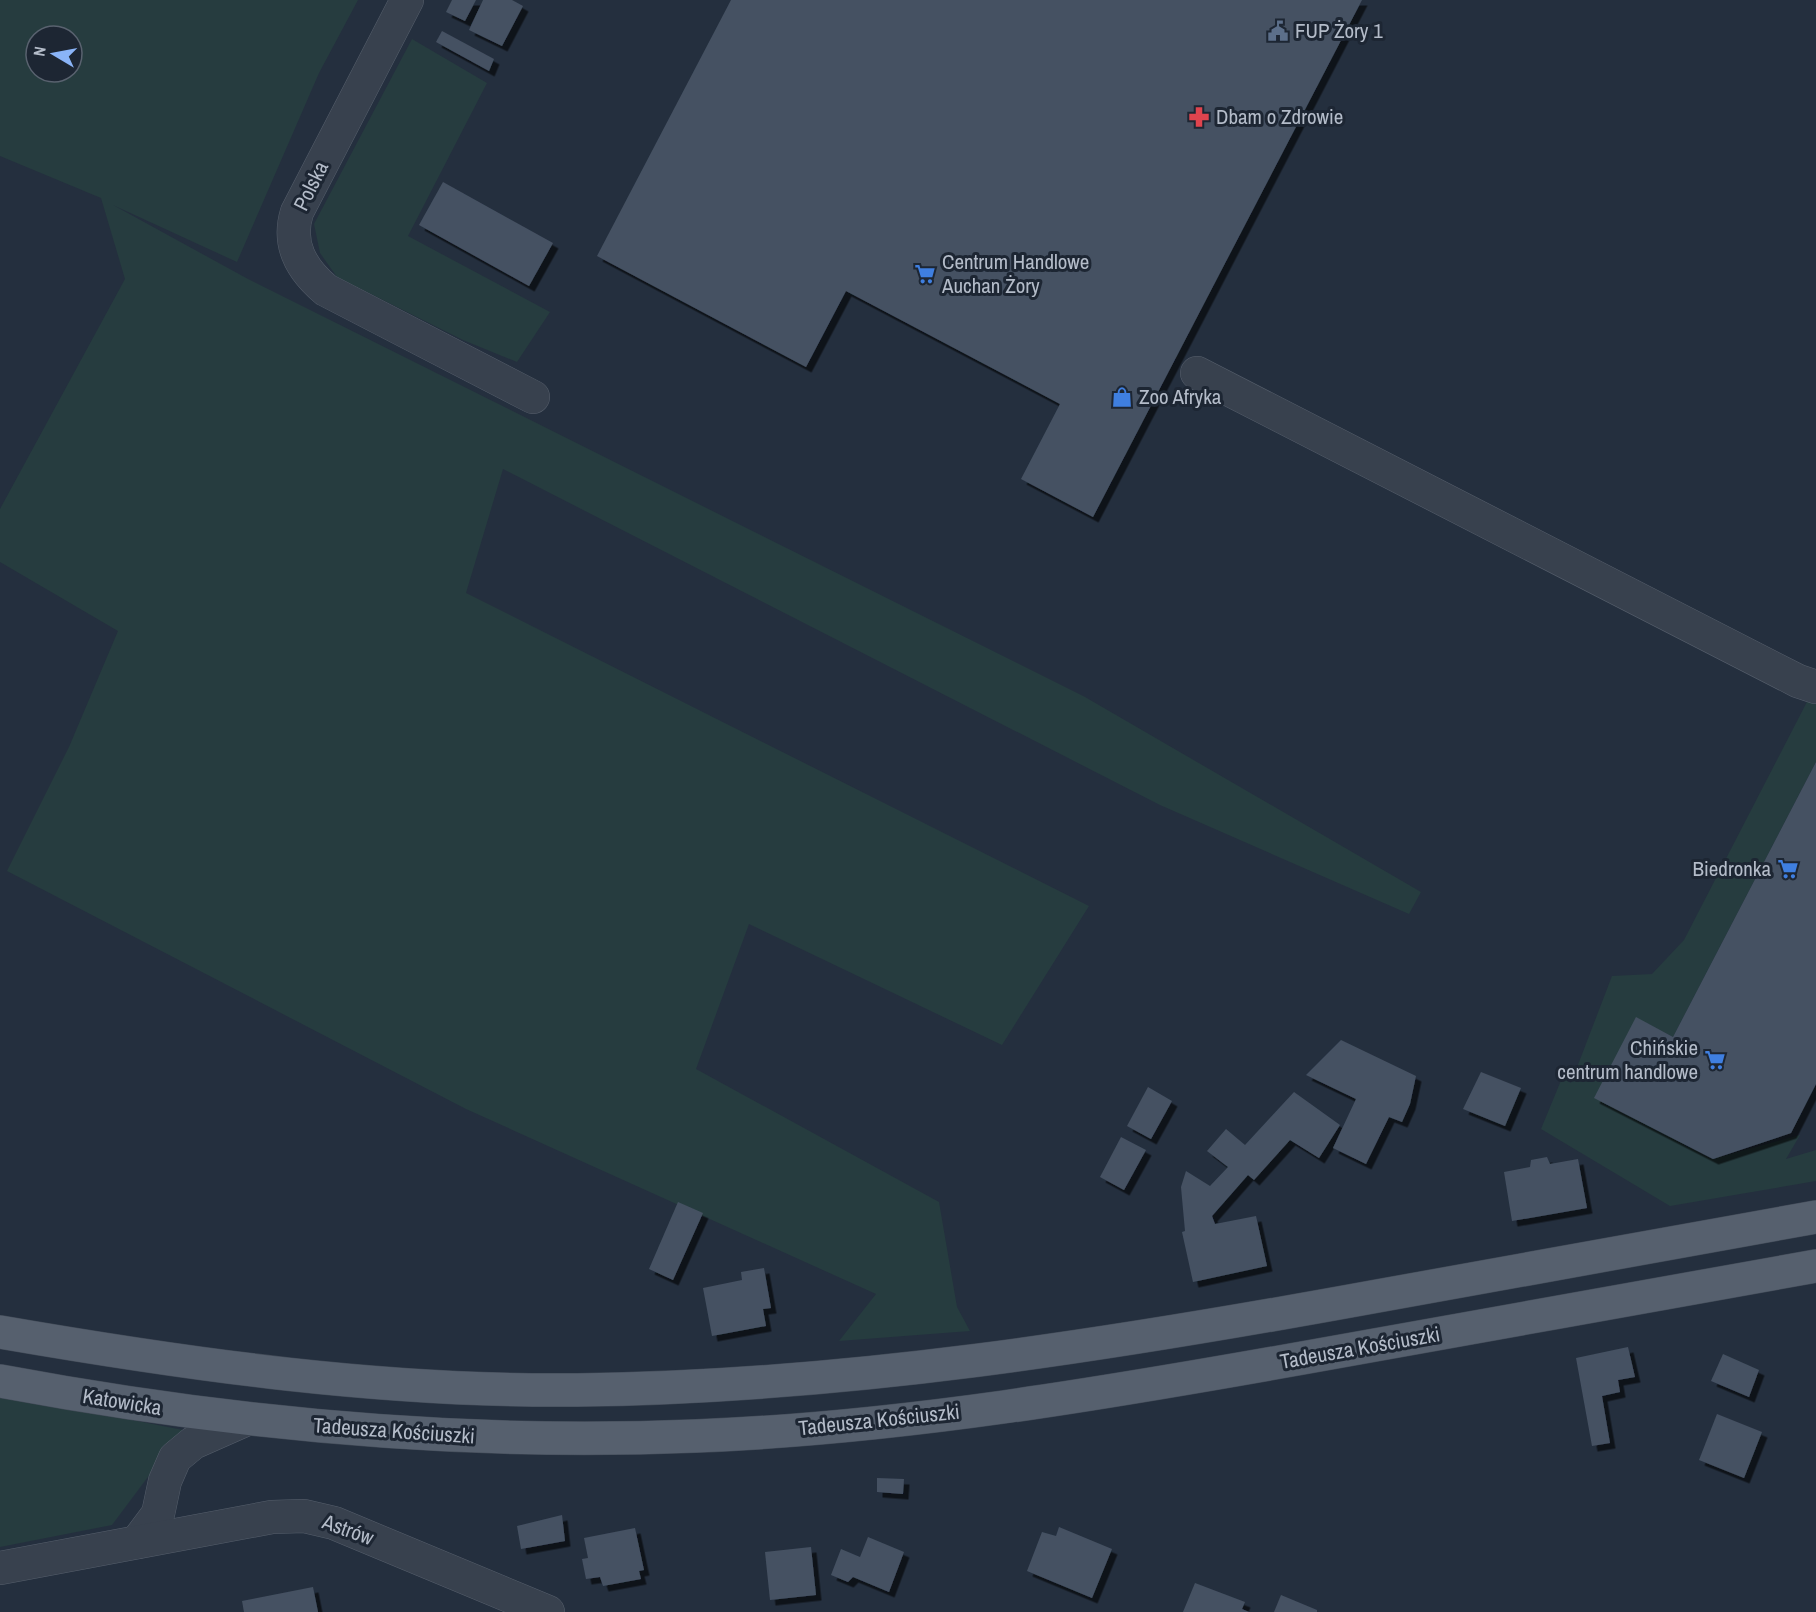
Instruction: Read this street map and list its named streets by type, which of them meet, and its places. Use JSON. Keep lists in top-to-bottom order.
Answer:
{
  "streets": {
    "main road": ["Tadeusza Kościuszki", "Katowicka"],
    "street": ["Polska", "Astrów"]
  },
  "crossings": [
    ["Tadeusza Kościuszki", "Katowicka"],
    ["Tadeusza Kościuszki", "Astrów"]
  ],
  "places": {
    "public building": ["FUP Żory 1"],
    "pharmacy": ["Dbam o Zdrowie"],
    "supermarket": ["Centrum Handlowe Auchan Żory", "Biedronka", "Chińskie centrum handlowe"],
    "shop": ["Zoo Afryka"]
  },
  "north": "left"
}
